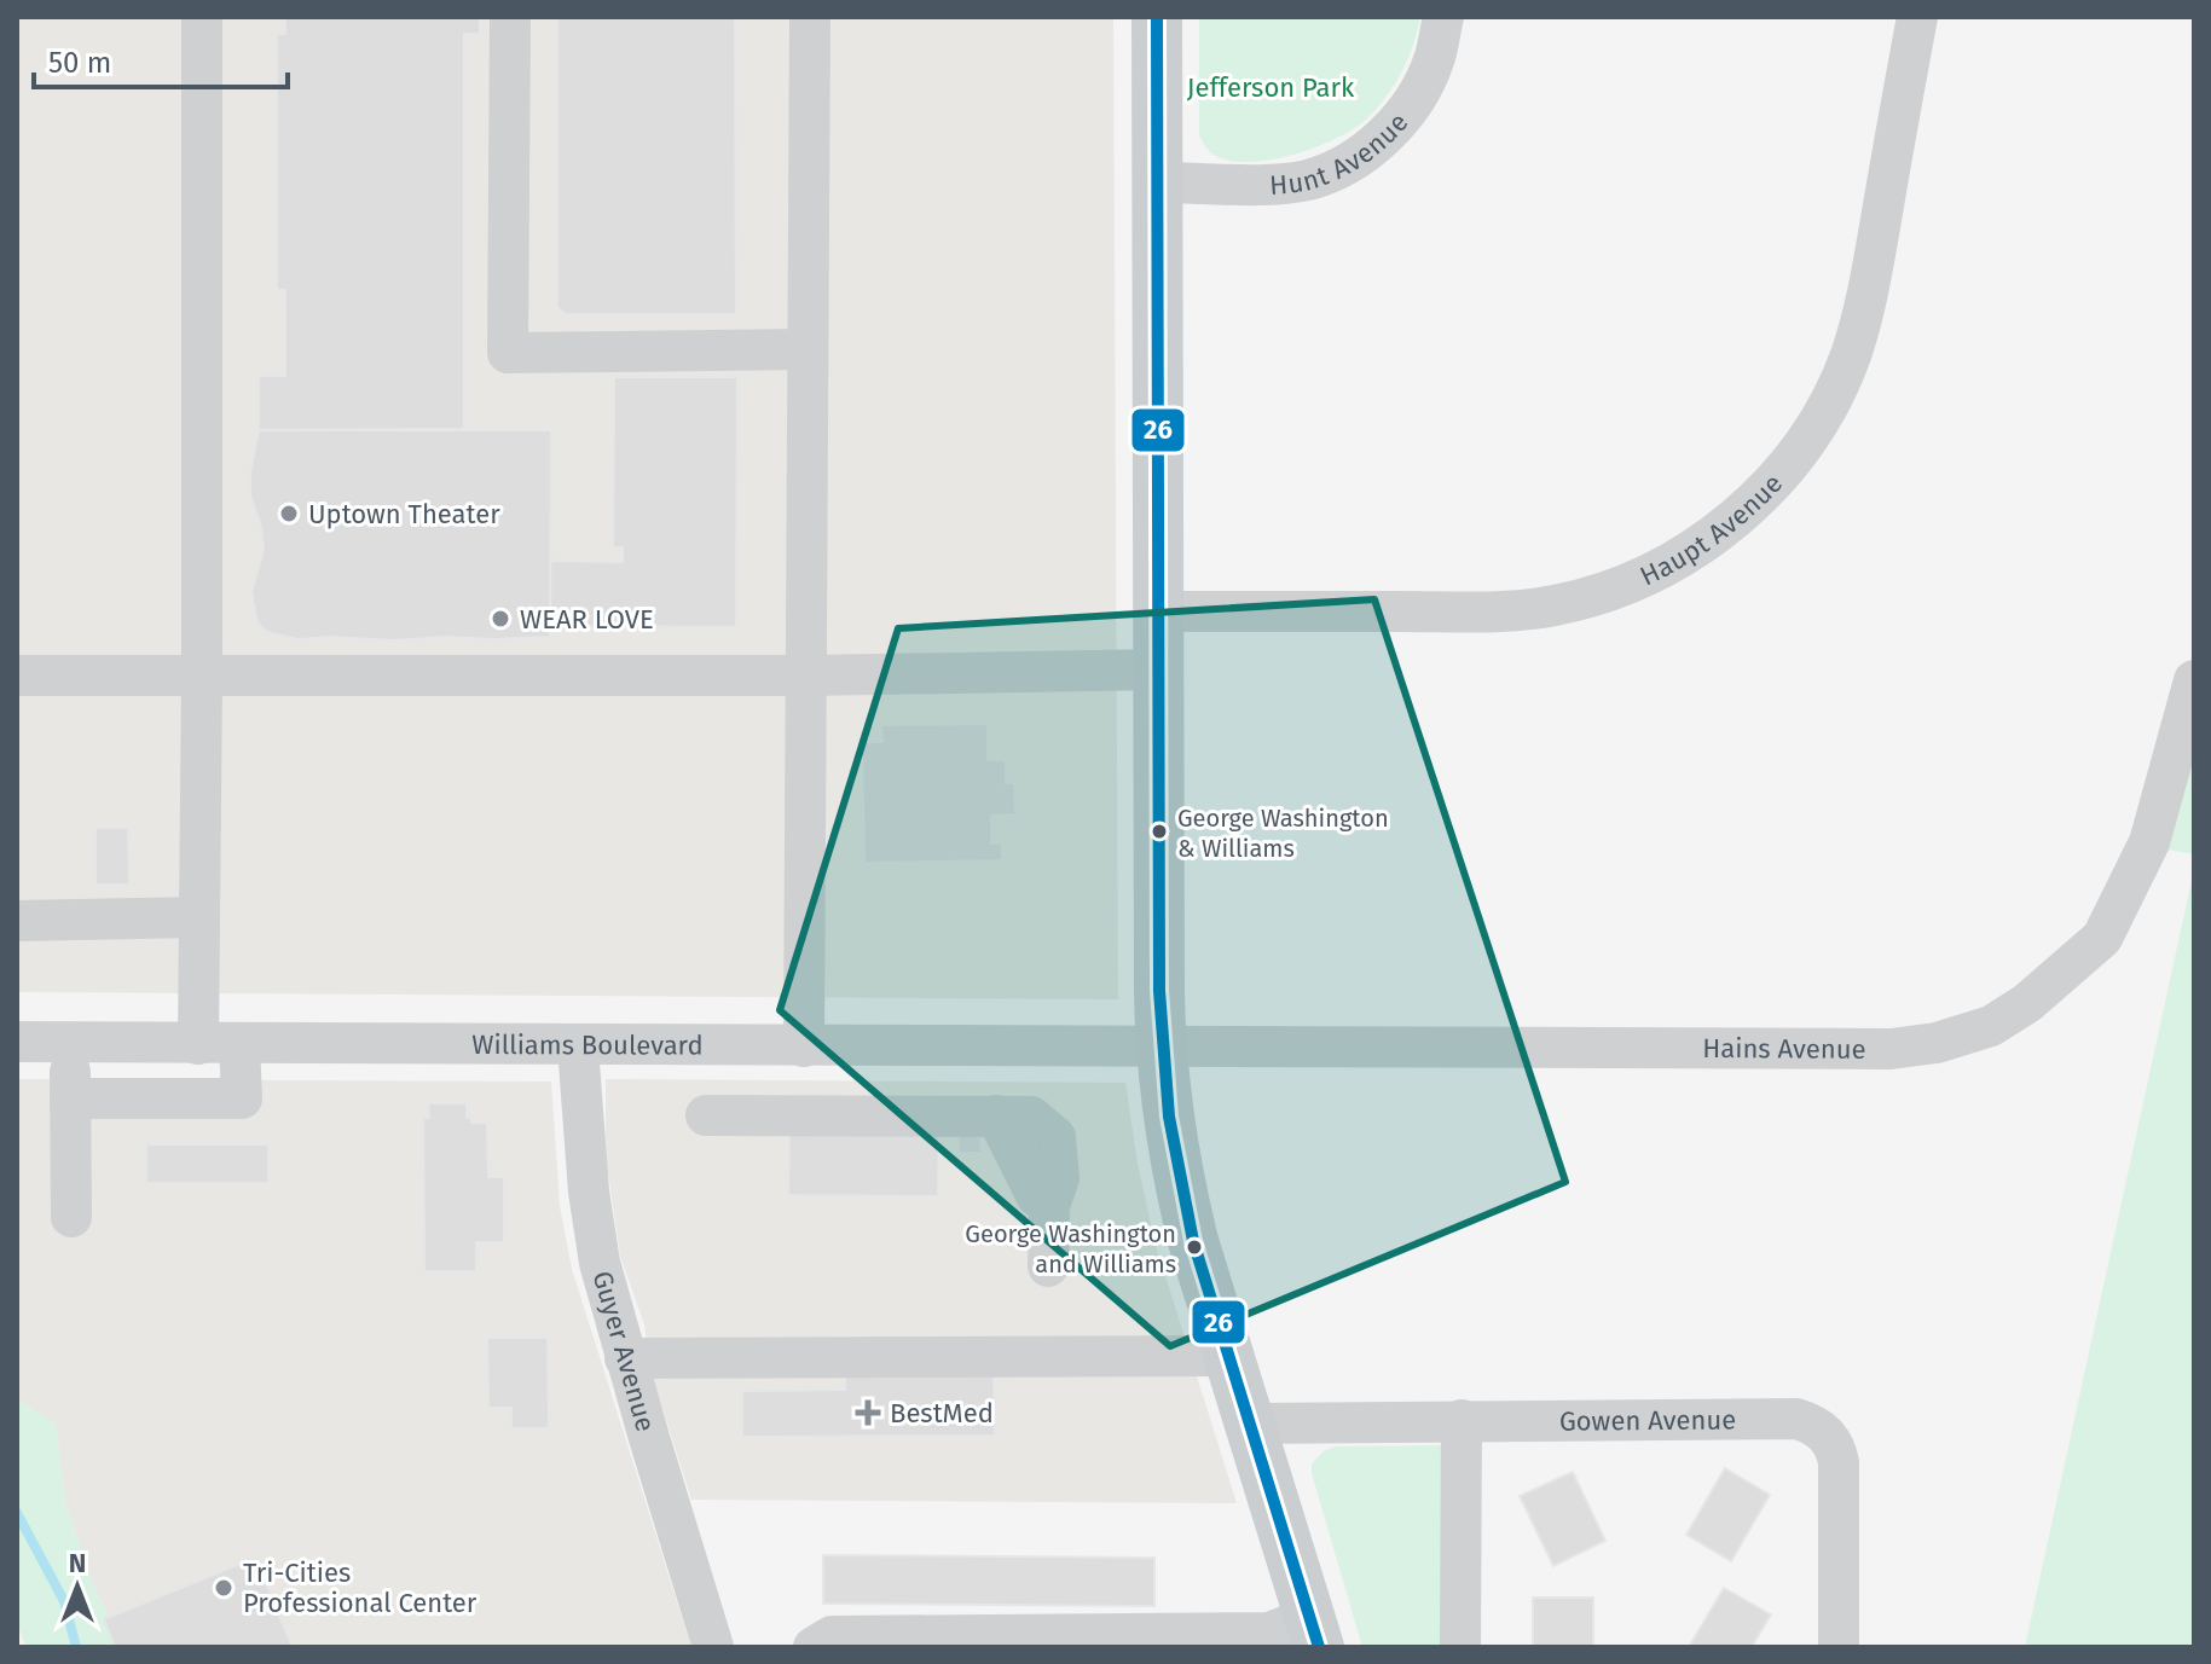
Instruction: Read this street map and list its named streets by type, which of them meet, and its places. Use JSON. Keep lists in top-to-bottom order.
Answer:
{
  "streets": {
    "street": [
      "Hunt Avenue",
      "Haupt Avenue",
      "Williams Boulevard",
      "Hains Avenue",
      "Guyer Avenue",
      "Gowen Avenue"
    ]
  },
  "crossings": [
    ["Williams Boulevard", "Hains Avenue"],
    ["Williams Boulevard", "Guyer Avenue"]
  ],
  "parks": ["Jefferson Park"],
  "places": {
    "other": [
      "Uptown Theater",
      "WEAR LOVE",
      "George Washington & Williams",
      "George Washington and Williams",
      "Tri-Cities Professional Center"
    ],
    "health": ["BestMed"]
  },
  "lines": ["transit line 26"],
  "scale_bar": "50 m",
  "north": "top"
}
